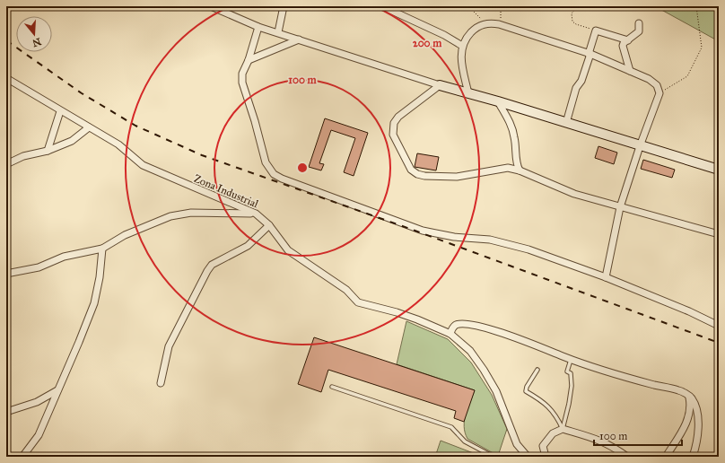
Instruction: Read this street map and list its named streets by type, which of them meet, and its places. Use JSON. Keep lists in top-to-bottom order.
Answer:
{
  "streets": {
    "street": ["Zona Industrial"]
  },
  "scale_bar": "100 m",
  "north": "bottom",
  "rings": ["200 m", "100 m"]
}
